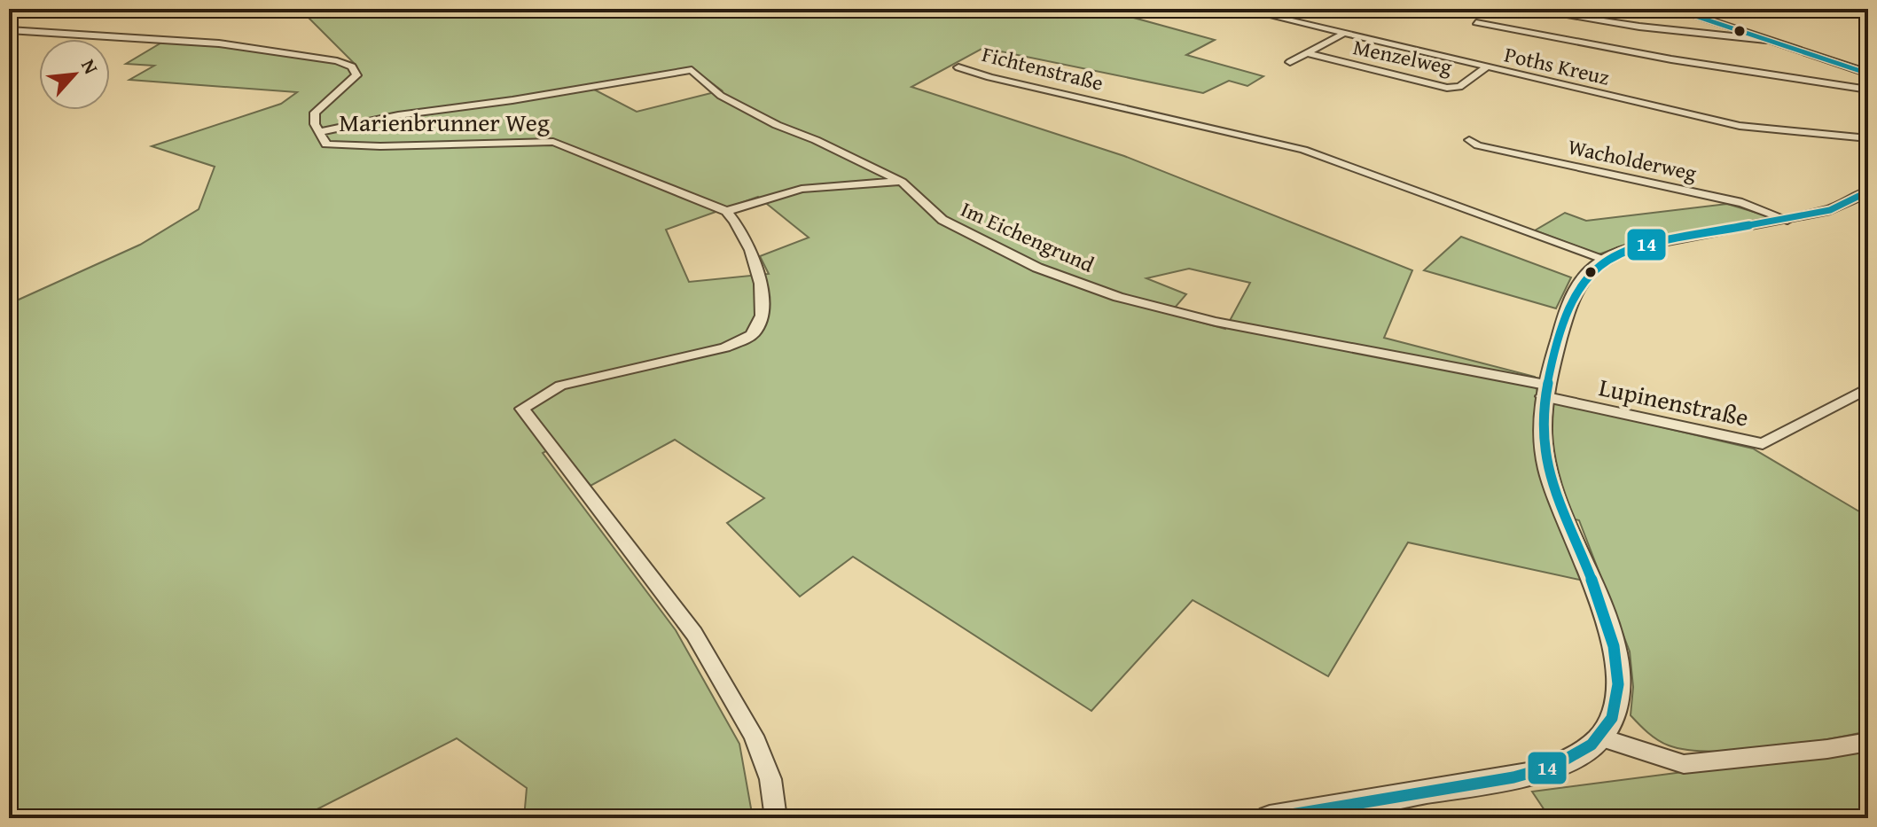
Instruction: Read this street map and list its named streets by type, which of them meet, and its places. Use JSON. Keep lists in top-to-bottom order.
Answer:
{
  "streets": {
    "street": [
      "Menzelweg",
      "Poths Kreuz",
      "Fichtenstraße",
      "Marienbrunner Weg",
      "Wacholderweg",
      "Im Eichengrund",
      "Lupinenstraße"
    ]
  },
  "crossings": [
    ["Menzelweg", "Poths Kreuz"],
    ["Marienbrunner Weg", "Im Eichengrund"],
    ["Im Eichengrund", "Lupinenstraße"]
  ],
  "lines": ["transit line 14"],
  "north": "top right"
}
